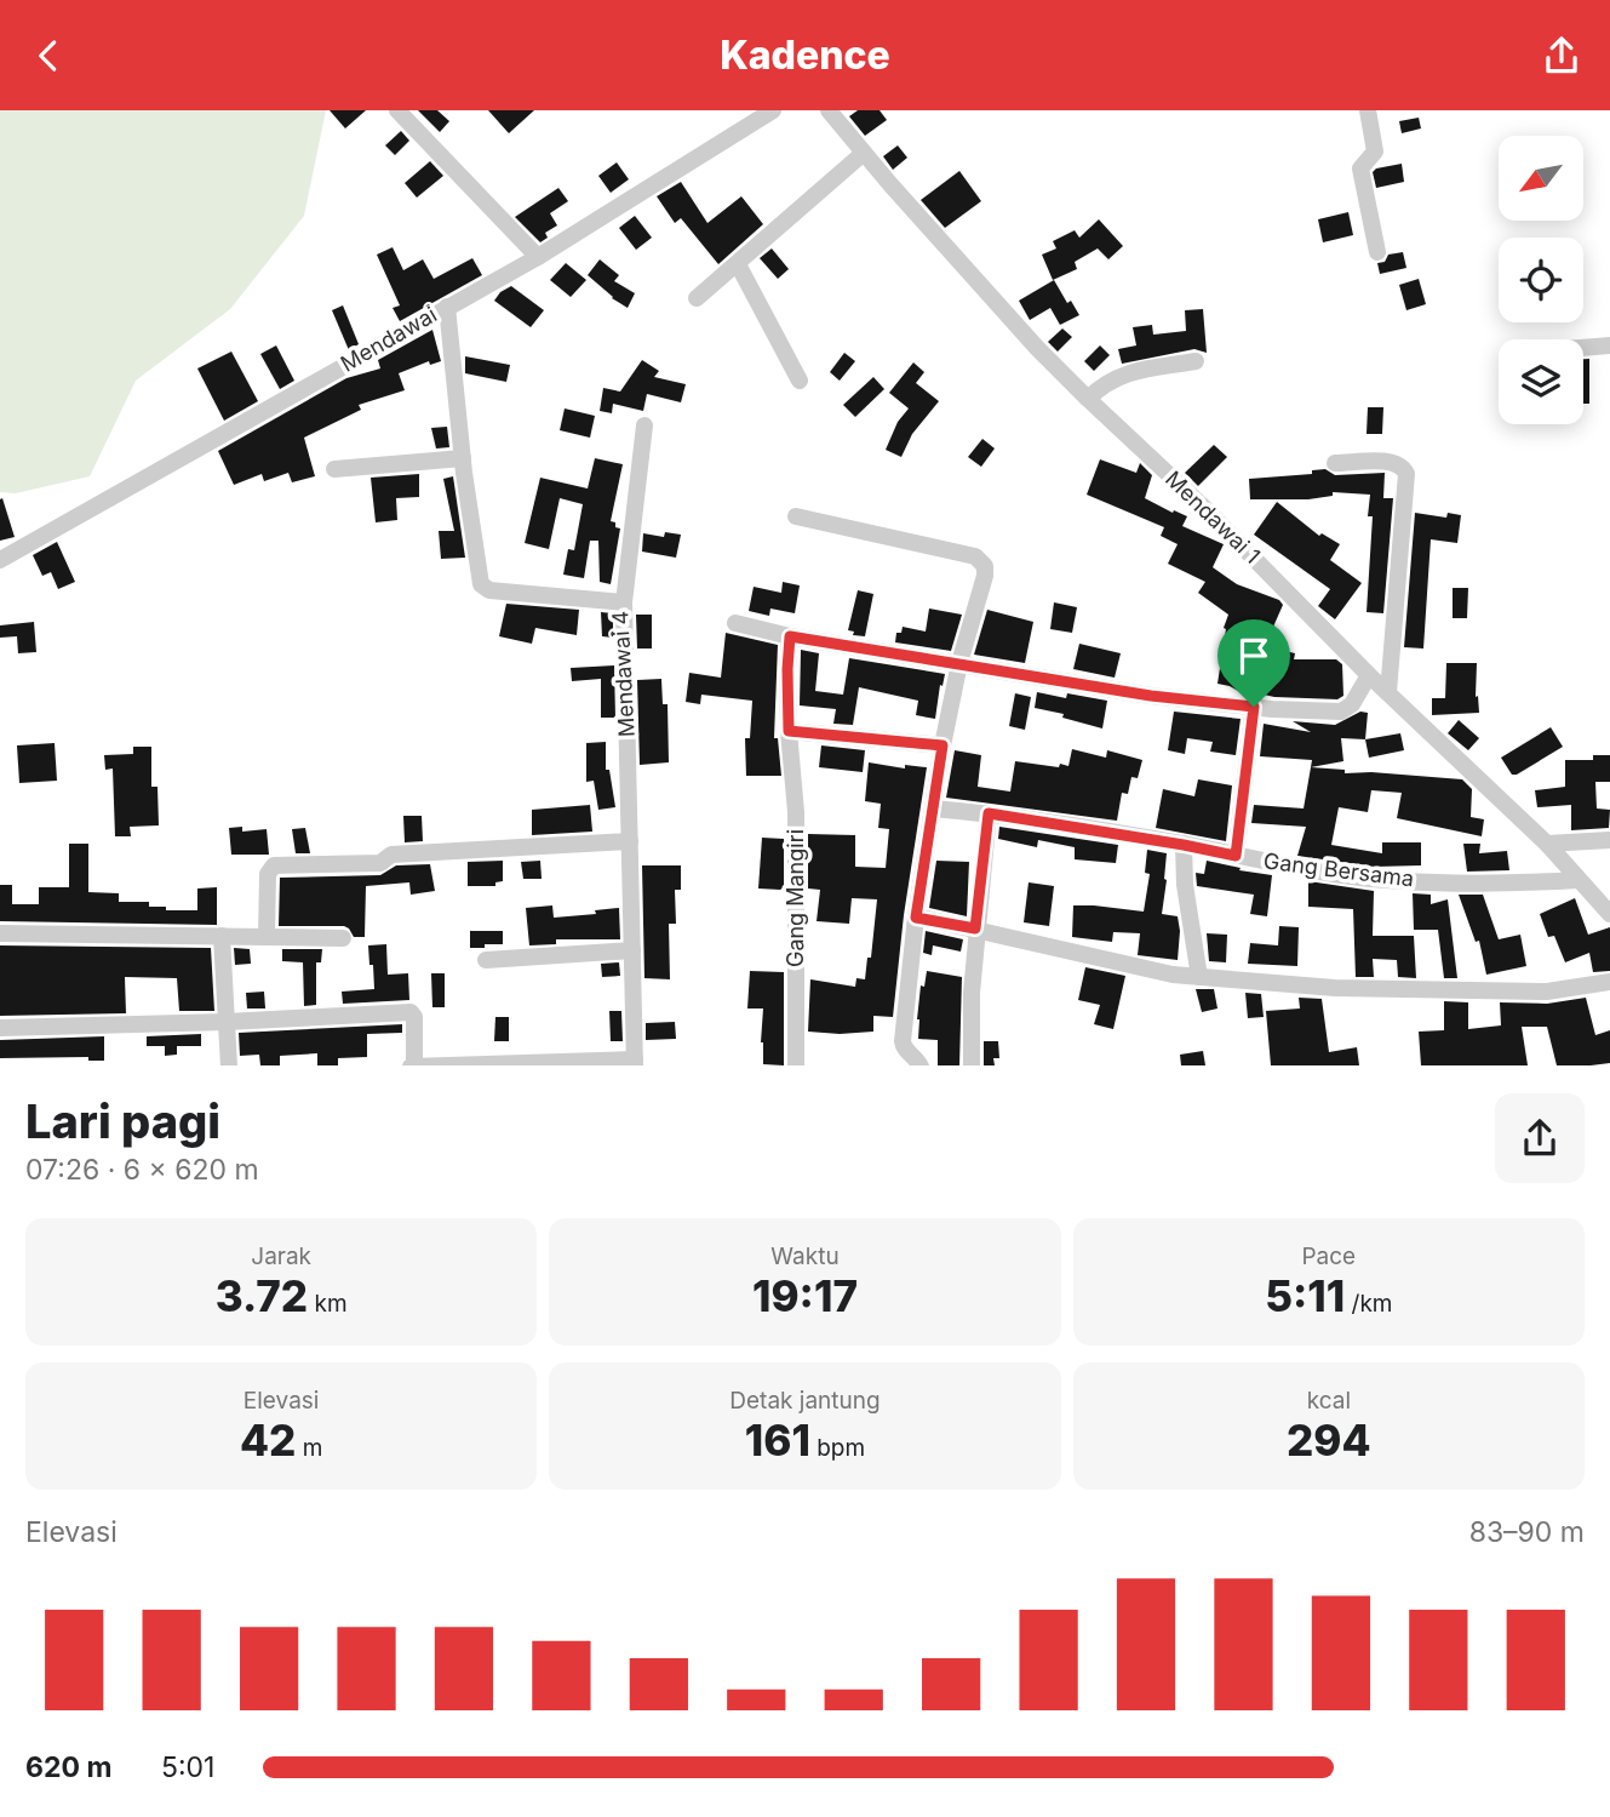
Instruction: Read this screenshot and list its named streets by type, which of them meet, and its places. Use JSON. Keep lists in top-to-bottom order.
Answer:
{
  "streets": {
    "street": [
      "Mendawai",
      "Mendawai 1",
      "Mendawai 4",
      "Gang Bersama",
      "Gang Mangiri"
    ]
  },
  "crossings": [
    ["Mendawai", "Mendawai 4"],
    ["Mendawai 1", "Gang Bersama"]
  ],
  "north": "bottom left",
  "page": {
    "header": "Kadence",
    "heading": ["Lari pagi", "07:26 · 6 × 620 m"],
    "stats": [
      ["Jarak", "3.72 km"],
      ["Waktu", "19:17"],
      ["Pace", "5:11 /km"],
      ["Elevasi", "42 m"],
      ["Detak jantung", "161 bpm"],
      ["kcal", "294"]
    ],
    "chart": ["Elevasi", "83–90 m"],
    "list": [
      {
        "name": "620 m",
        "note": "5:01"
      }
    ]
  }
}
